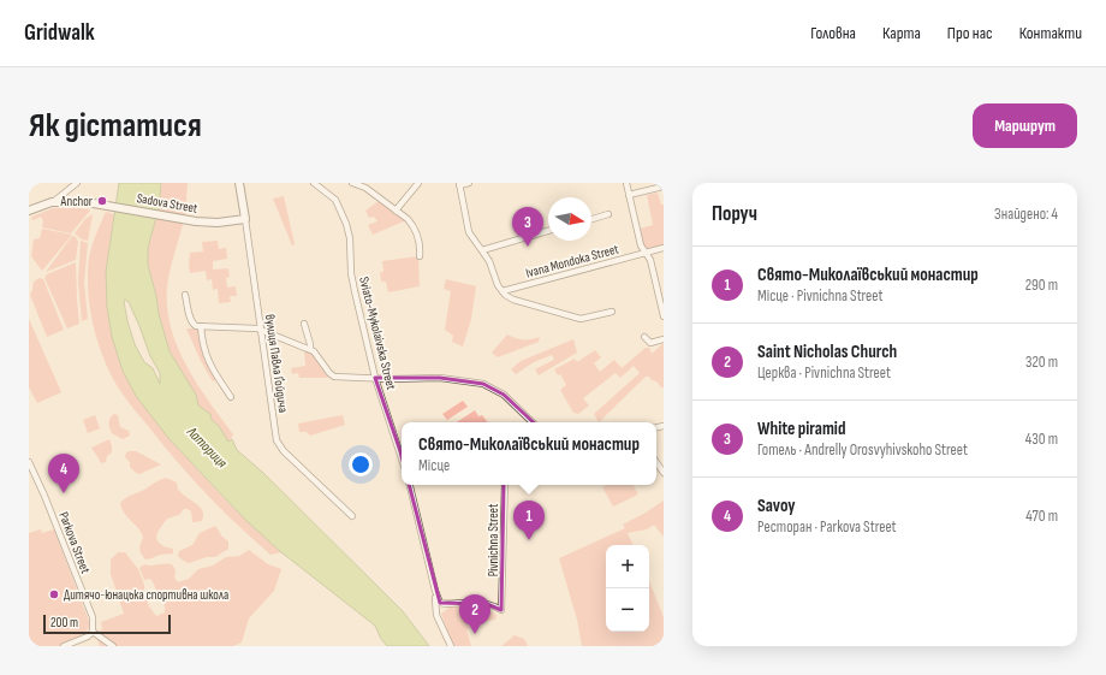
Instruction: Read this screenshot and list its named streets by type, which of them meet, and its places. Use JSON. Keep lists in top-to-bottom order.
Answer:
{
  "streets": {
    "main road": ["Sadova Street", "вулиця Павла Ґойдича"],
    "street": [
      "Ivana Mondoka Street",
      "Sviato-Mykolaivska Street",
      "Pivnichna Street",
      "Parkova Street"
    ]
  },
  "crossings": [
    ["Sadova Street", "вулиця Павла Ґойдича"]
  ],
  "water": ["Латориця"],
  "places": ["Anchor", "Дитячо-юнацька спортивна школа"],
  "scale_bar": "200 m",
  "north": "right",
  "page": {
    "header": "Gridwalk",
    "nav": [
      "Головна",
      "Карта",
      "Про нас",
      "Контакти"
    ],
    "buttons": "Маршрут",
    "title": "Як дістатися",
    "heading": ["Поруч", "Знайдено: 4"],
    "pins": [
      "3",
      "4",
      "1",
      "2"
    ],
    "list": [
      {
        "mark": "1",
        "name": "Свято-Миколаївський монастир",
        "note": "Місце · Pivnichna Street",
        "value": "290 m"
      },
      {
        "mark": "2",
        "name": "Saint Nicholas Church",
        "note": "Церква · Pivnichna Street",
        "value": "320 m"
      },
      {
        "mark": "3",
        "name": "White piramid",
        "note": "Готель · Andrelly Orosvyhivskoho Street",
        "value": "430 m"
      },
      {
        "mark": "4",
        "name": "Savoy",
        "note": "Ресторан · Parkova Street",
        "value": "470 m"
      }
    ],
    "popup": ["Свято-Миколаївський монастир", "Місце"],
    "map_buttons": ["+", "−"],
    "scale": "200 m"
  }
}
